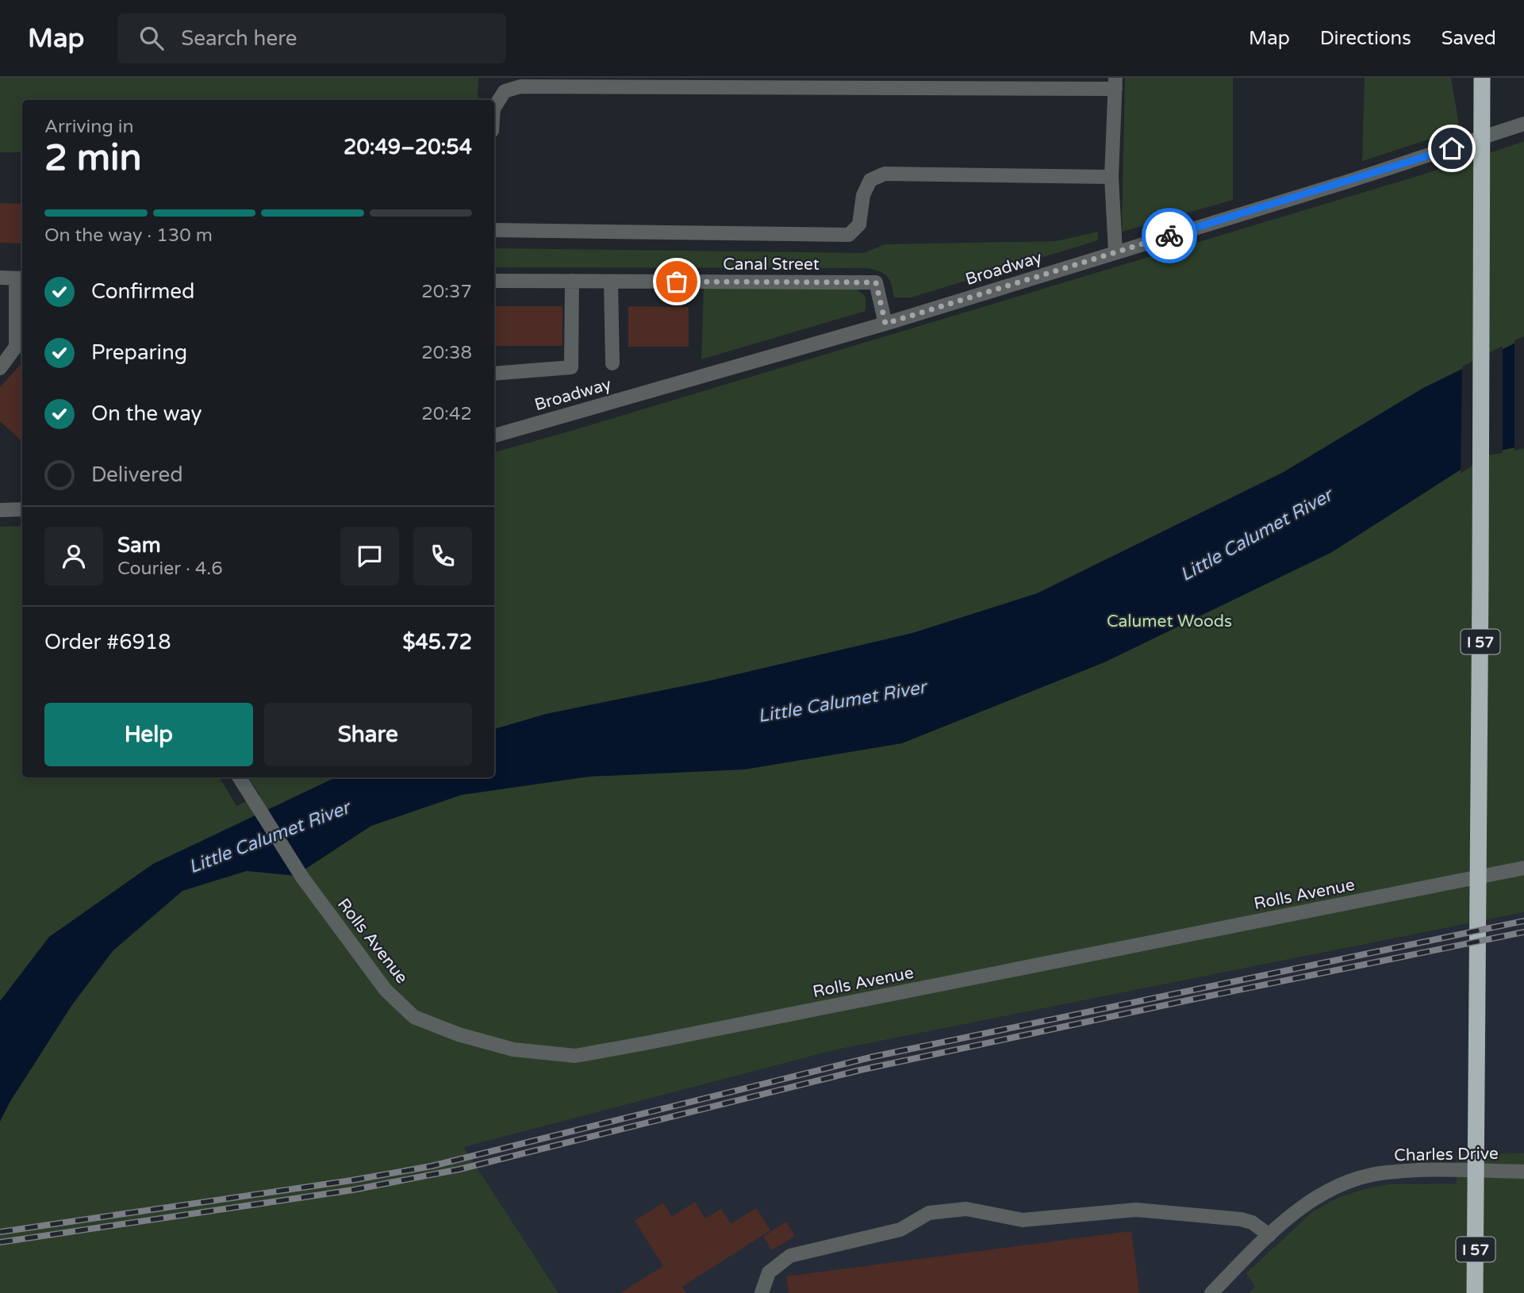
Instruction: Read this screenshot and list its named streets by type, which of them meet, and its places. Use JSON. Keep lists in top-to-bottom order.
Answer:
{
  "streets": {
    "highway": ["I 57"],
    "street": [
      "Canal Street",
      "Broadway",
      "Rolls Avenue",
      "Charles Drive"
    ]
  },
  "crossings": [
    ["Canal Street", "Broadway"]
  ],
  "water": ["Little Calumet River"],
  "parks": ["Calumet Woods"],
  "page": {
    "header": "Map",
    "search": "Search here",
    "nav": ["Map", "Directions", "Saved"],
    "heading": ["2 min", "Arriving in", "20:49–20:54"],
    "panel": [
      "Sam",
      "Courier · 4.6",
      "Order #6918",
      "$45.72"
    ],
    "bar": "On the way · 130 m",
    "list": [
      ["Confirmed", "20:37"],
      ["Preparing", "20:38"],
      ["On the way", "20:42"],
      "Delivered"
    ],
    "buttons": ["Help", "Share"]
  }
}
